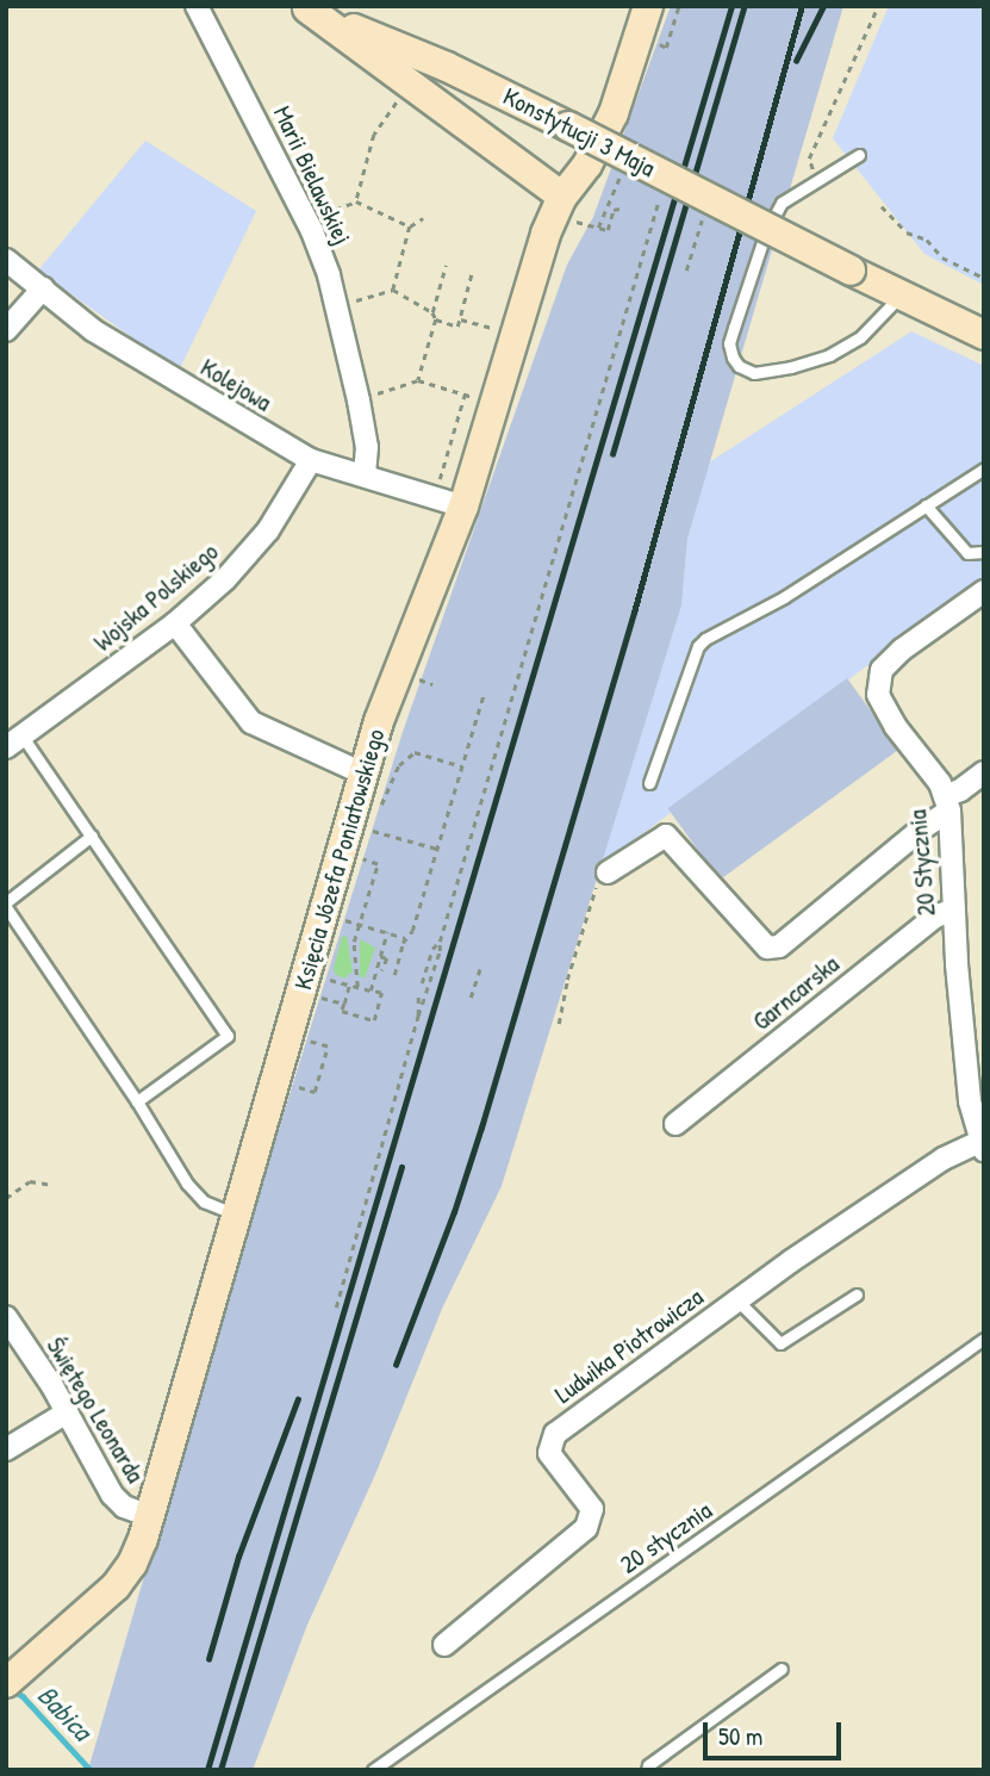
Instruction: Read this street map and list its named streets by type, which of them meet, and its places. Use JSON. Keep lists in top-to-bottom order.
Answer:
{
  "streets": {
    "main road": ["Konstytucji 3 Maja", "Księcia Józefa Poniatowskiego"],
    "street": [
      "Marii Bielawskiej",
      "Kolejowa",
      "Wojska Polskiego",
      "20 Stycznia",
      "Garncarska",
      "Ludwika Piotrowicza",
      "Świętego Leonarda"
    ],
    "lane": ["20 stycznia"]
  },
  "crossings": [
    ["Marii Bielawskiej", "Kolejowa"],
    ["Kolejowa", "Wojska Polskiego"],
    ["Kolejowa", "Księcia Józefa Poniatowskiego"],
    ["Księcia Józefa Poniatowskiego", "Świętego Leonarda"],
    ["20 Stycznia", "Garncarska"],
    ["20 Stycznia", "Ludwika Piotrowicza"]
  ],
  "water": ["Babica"],
  "scale_bar": "50 m"
}
